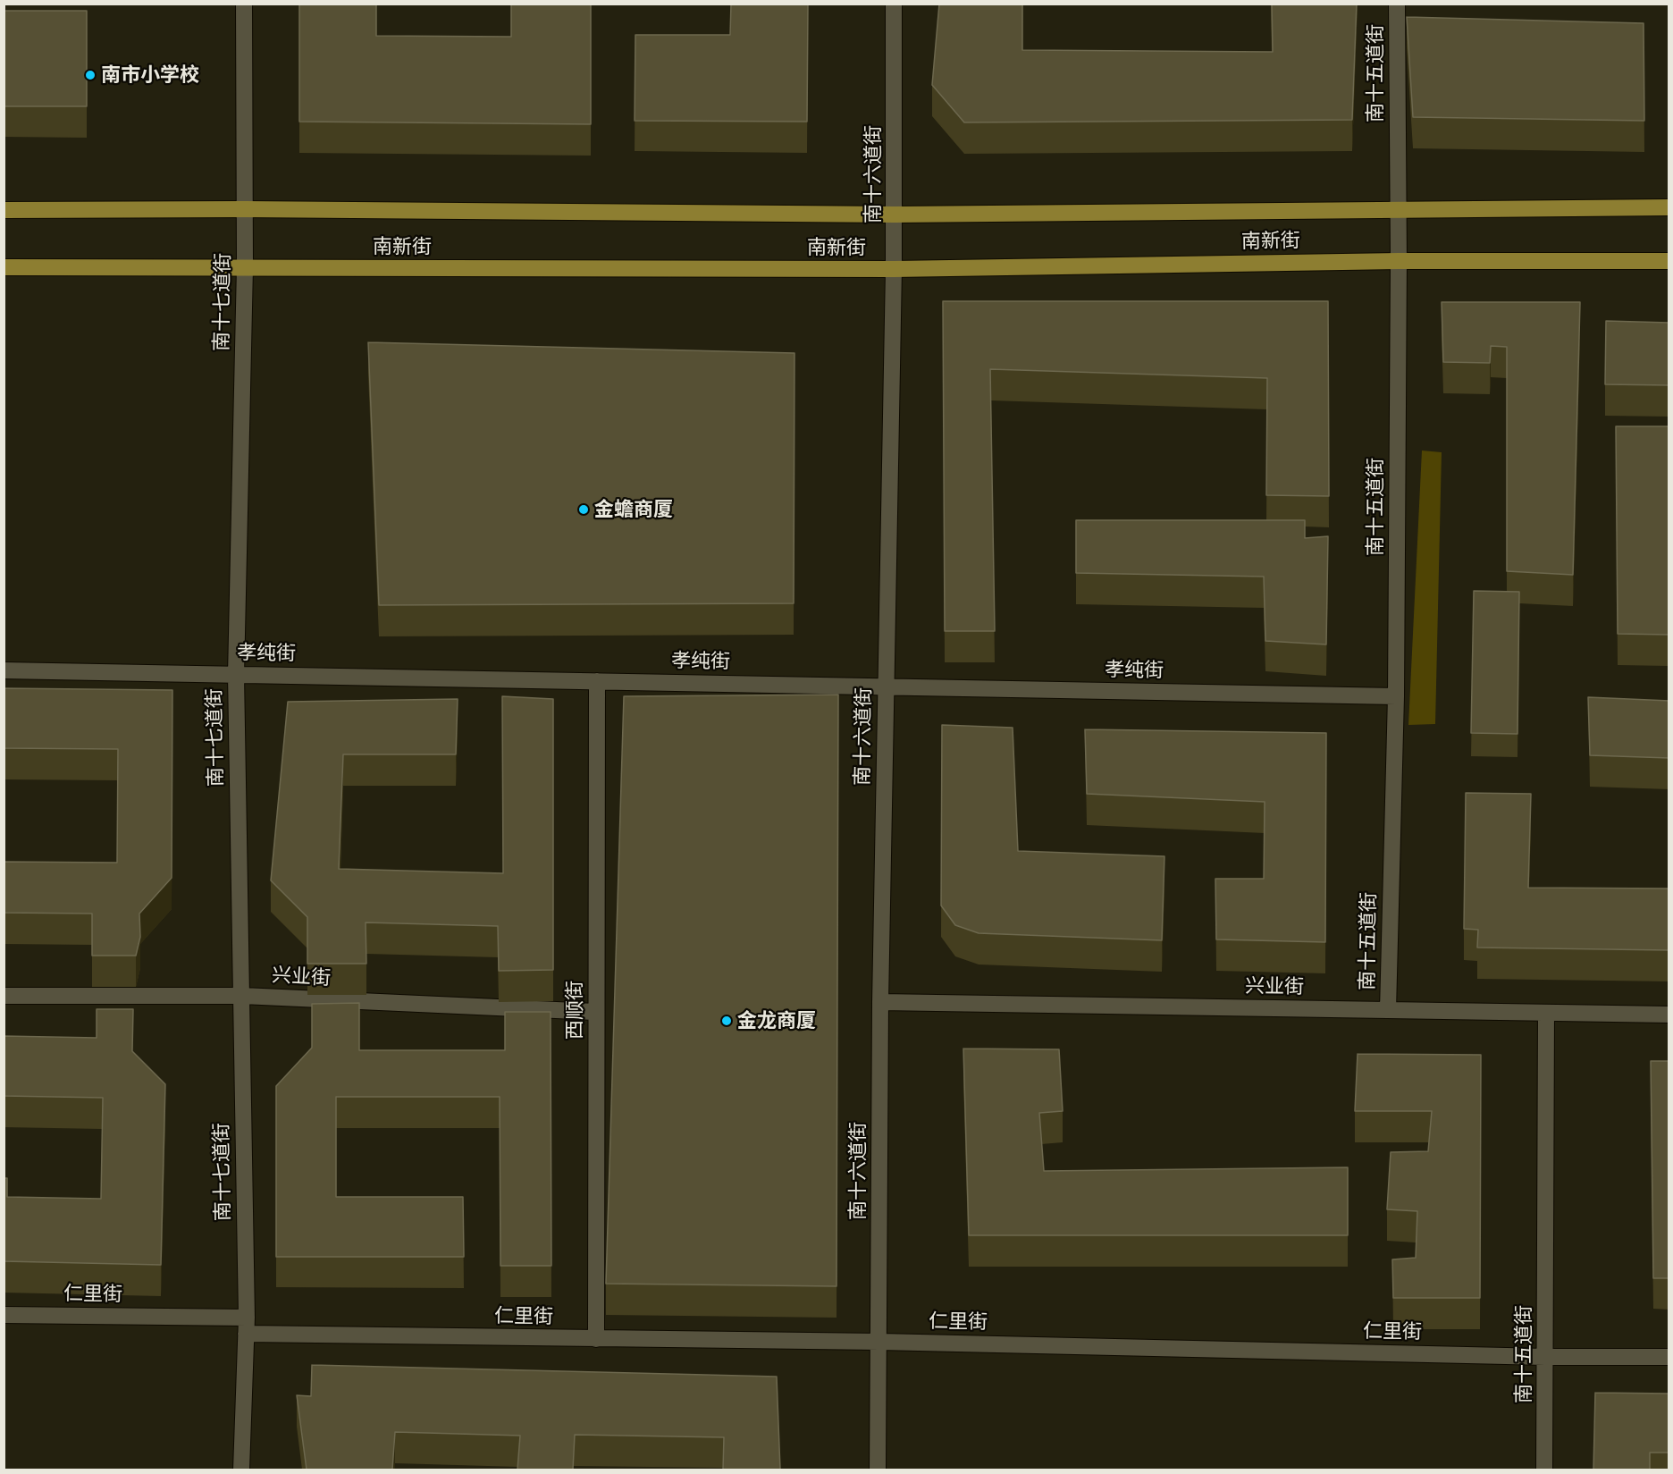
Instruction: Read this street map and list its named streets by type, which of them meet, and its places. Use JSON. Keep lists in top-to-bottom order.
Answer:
{
  "streets": {
    "main road": ["南新街"],
    "street": [
      "南十五道街",
      "南十六道街",
      "南十七道街",
      "孝纯街",
      "兴业街",
      "西顺街",
      "仁里街"
    ]
  },
  "crossings": [
    ["南十五道街", "南新街"],
    ["南十五道街", "孝纯街"],
    ["南十五道街", "兴业街"],
    ["南十五道街", "仁里街"],
    ["南十六道街", "南新街"],
    ["南十六道街", "孝纯街"],
    ["南十六道街", "兴业街"],
    ["南十六道街", "仁里街"],
    ["南新街", "南十七道街"],
    ["南十七道街", "孝纯街"],
    ["南十七道街", "兴业街"],
    ["南十七道街", "仁里街"],
    ["孝纯街", "西顺街"],
    ["兴业街", "西顺街"],
    ["西顺街", "仁里街"]
  ],
  "places": ["南市小学校", "金蟾商厦", "金龙商厦"]
}
